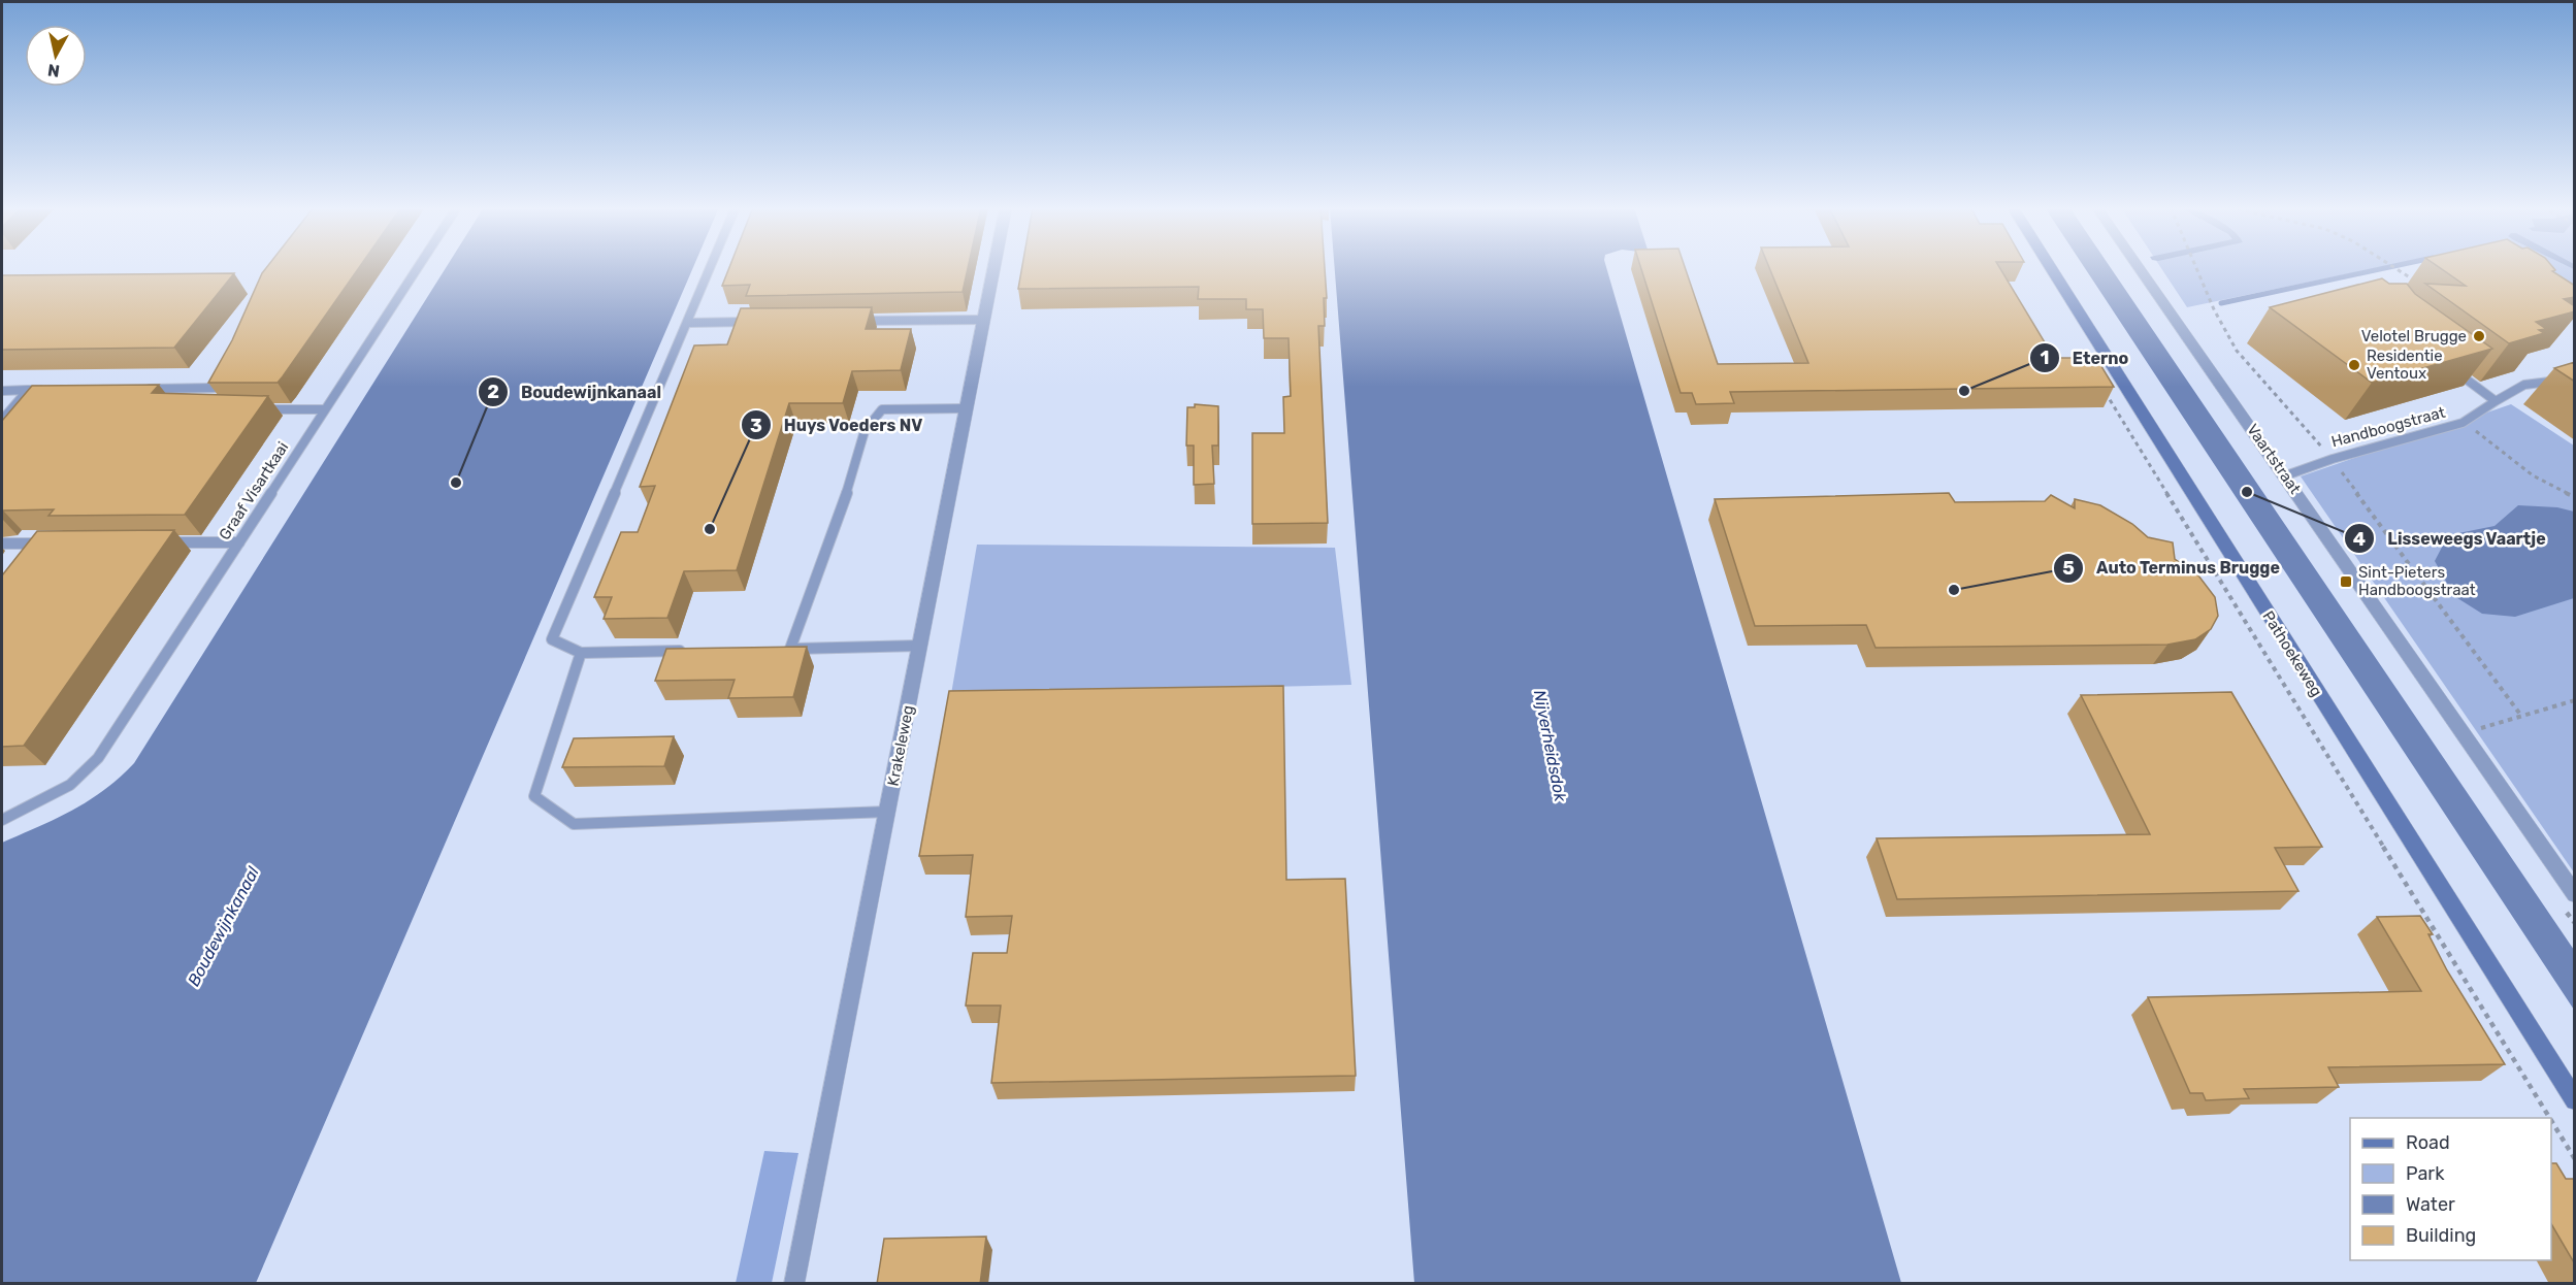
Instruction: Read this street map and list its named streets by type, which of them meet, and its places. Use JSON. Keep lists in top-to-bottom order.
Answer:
{
  "streets": {
    "main road": ["Pathoekeweg"],
    "street": ["Vaartstraat", "Krakeleweg"],
    "lane": ["Handboogstraat", "Graaf Visartkaai"]
  },
  "crossings": [
    ["Handboogstraat", "Vaartstraat"]
  ],
  "water": ["Nijverheidsdok", "Boudewijnkanaal"],
  "places": {
    "other": [
      "Velotel Brugge",
      "Residentie Ventoux",
      "Eterno",
      "Boudewijnkanaal",
      "Lisseweegs Vaartje",
      "Huys Voeders NV",
      "Auto Terminus Brugge"
    ],
    "transit": ["Sint-Pieters Handboogstraat"]
  },
  "legend": [
    "Road",
    "Park",
    "Water",
    "Building"
  ],
  "north": "bottom"
}
